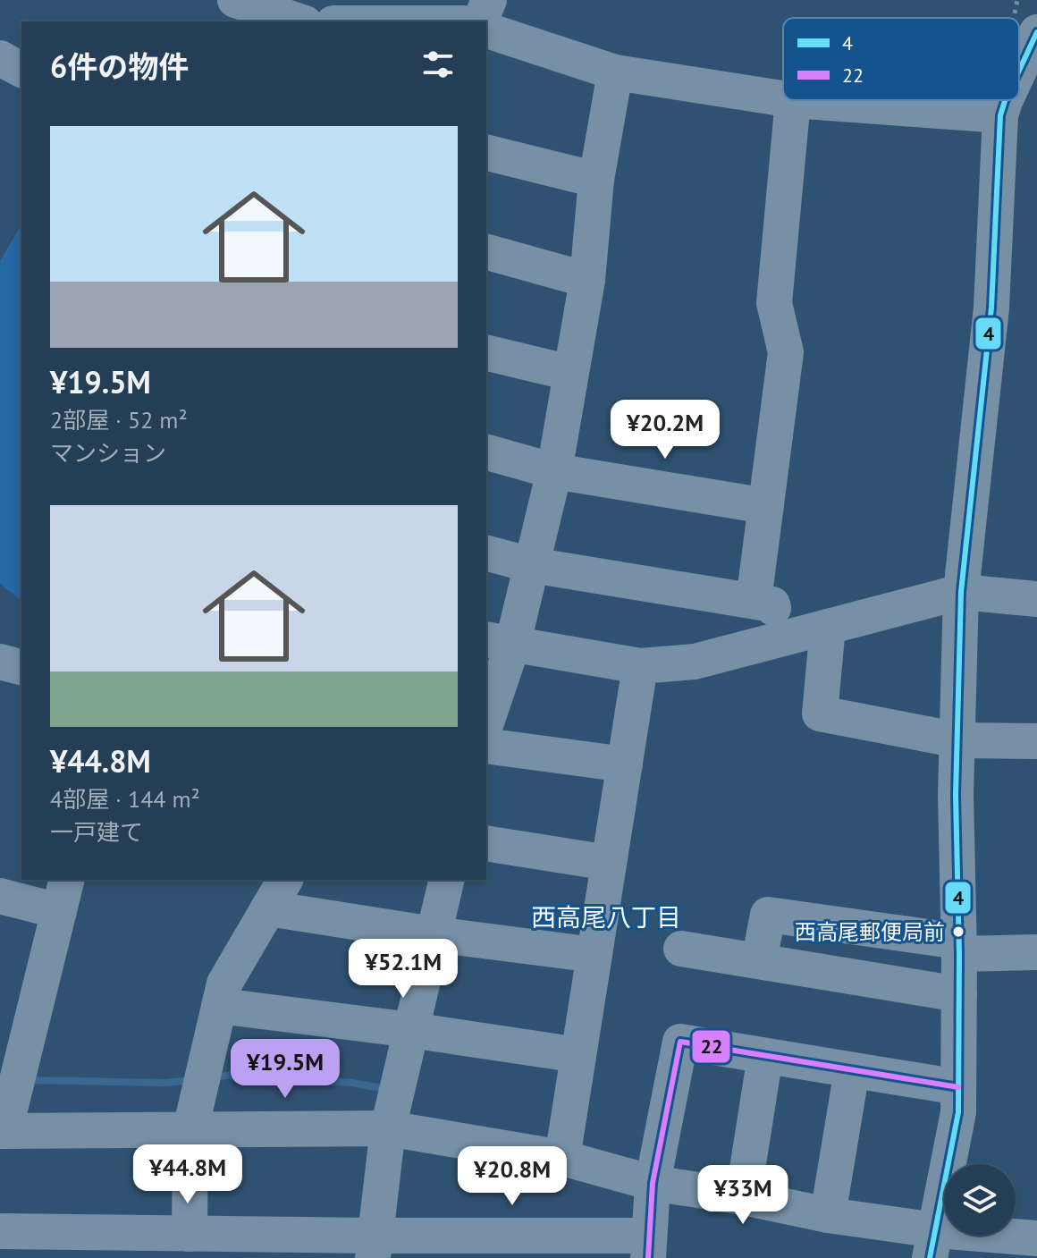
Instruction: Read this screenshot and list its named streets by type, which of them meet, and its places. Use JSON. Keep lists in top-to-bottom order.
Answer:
{
  "districts": ["西高尾八丁目"],
  "places": ["西高尾郵便局前"],
  "lines": ["transit line 4", "transit line 22"],
  "legend": ["4", "22"],
  "page": {
    "heading": "6件の物件",
    "list": [
      {
        "name": "¥19.5M",
        "note": "2部屋 · 52 m² · マンション"
      },
      {
        "name": "¥44.8M",
        "note": "4部屋 · 144 m² · 一戸建て"
      }
    ],
    "price": [
      "¥20.2M",
      "¥52.1M",
      "¥19.5M",
      "¥44.8M",
      "¥20.8M",
      "¥33M"
    ]
  }
}
